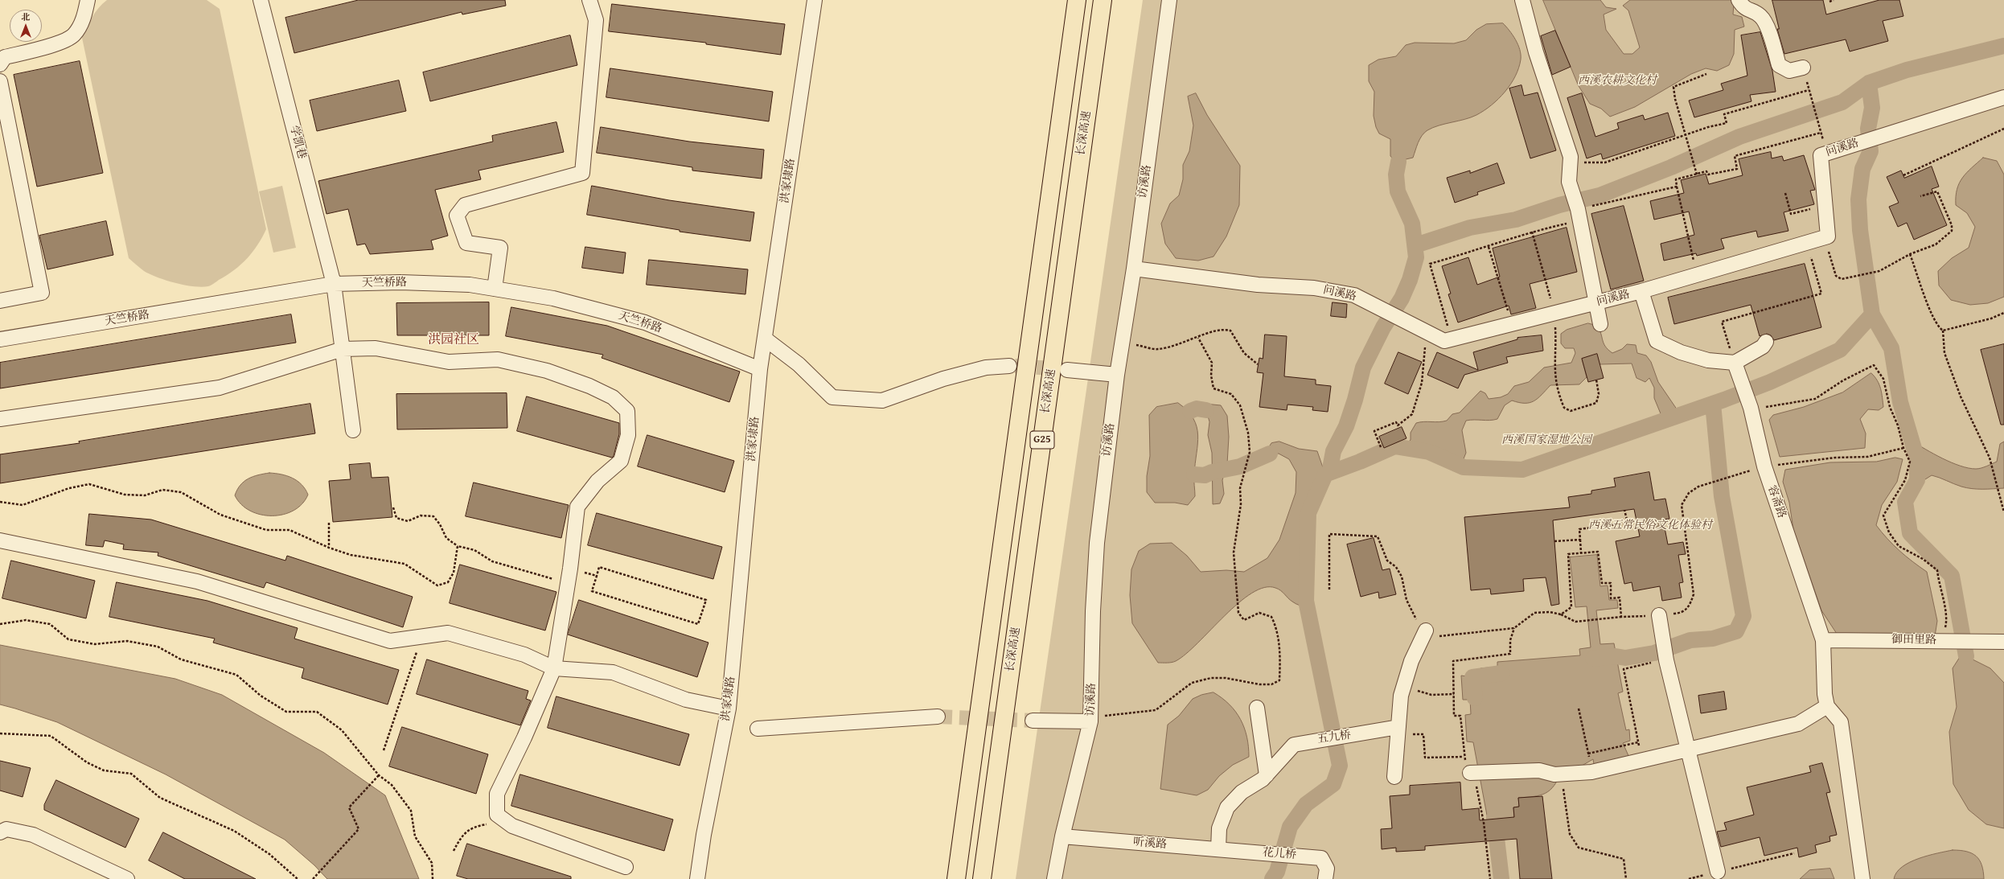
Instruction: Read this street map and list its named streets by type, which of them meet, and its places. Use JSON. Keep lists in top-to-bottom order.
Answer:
{
  "streets": {
    "highway": ["长深高速", "G25"],
    "street": [
      "学凯巷",
      "问溪路",
      "洪家埭路",
      "访溪路",
      "天竺桥路",
      "容斋路",
      "御田里路",
      "五九桥",
      "听溪路",
      "花儿桥"
    ]
  },
  "crossings": [
    ["学凯巷", "天竺桥路"],
    ["问溪路", "访溪路"],
    ["洪家埭路", "天竺桥路"],
    ["访溪路", "听溪路"],
    ["容斋路", "御田里路"],
    ["五九桥", "听溪路"],
    ["听溪路", "花儿桥"]
  ],
  "districts": ["洪园社区"],
  "parks": ["西溪农耕文化村", "西溪国家湿地公园", "西溪五常民俗文化体验村"],
  "north": "top"
}
